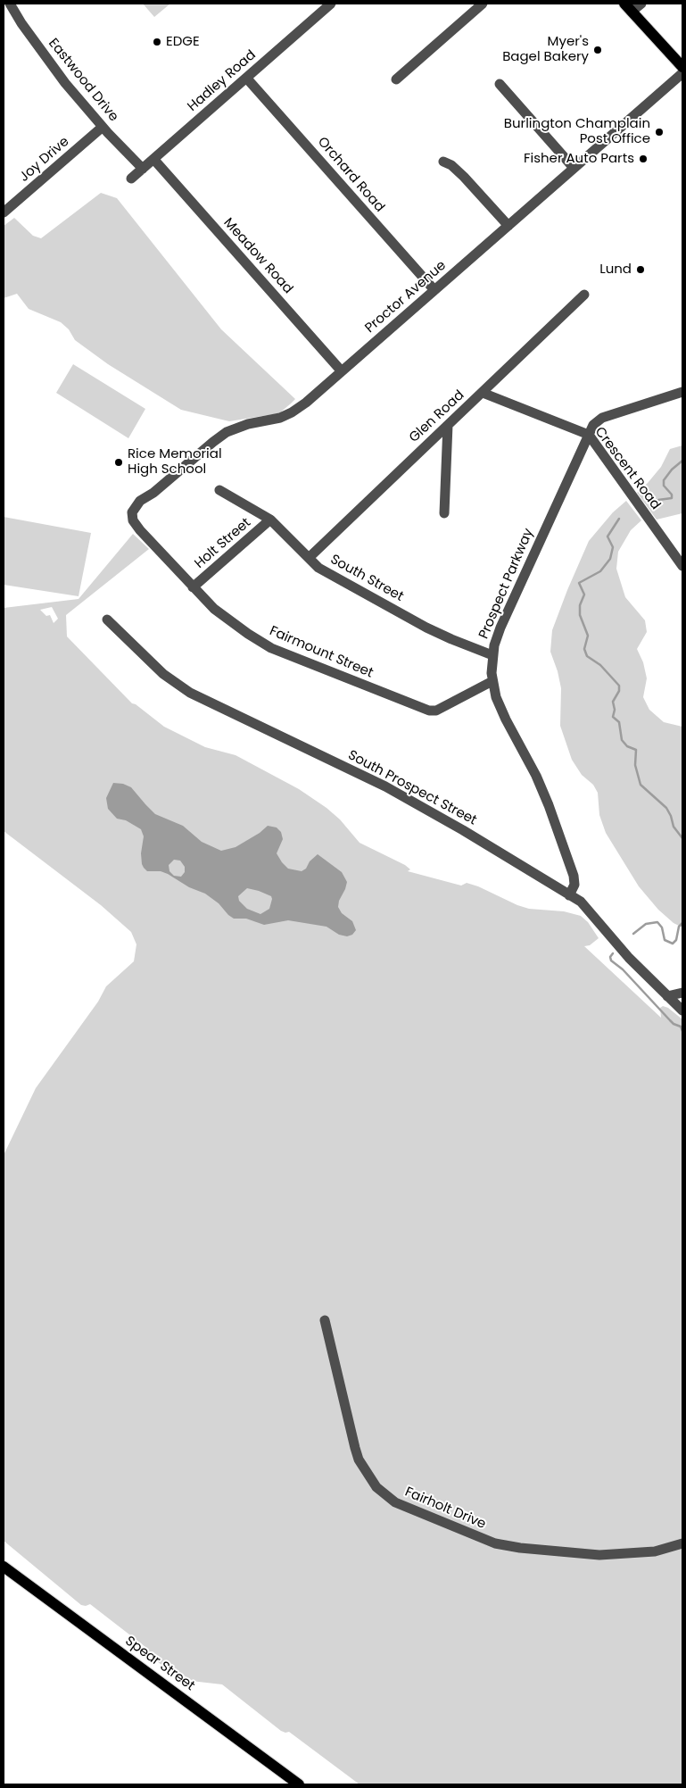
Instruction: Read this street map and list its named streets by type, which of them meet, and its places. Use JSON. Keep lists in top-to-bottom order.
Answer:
{
  "streets": {
    "main road": ["Spear Street"],
    "street": [
      "Eastwood Drive",
      "Hadley Road",
      "Joy Drive",
      "Orchard Road",
      "Meadow Road",
      "Proctor Avenue",
      "Glen Road",
      "Crescent Road",
      "Holt Street",
      "South Street",
      "Prospect Parkway",
      "Fairmount Street",
      "South Prospect Street",
      "Fairholt Drive"
    ]
  },
  "crossings": [
    ["Eastwood Drive", "Hadley Road"],
    ["Eastwood Drive", "Joy Drive"],
    ["Hadley Road", "Orchard Road"],
    ["Hadley Road", "Meadow Road"],
    ["Orchard Road", "Proctor Avenue"],
    ["Meadow Road", "Proctor Avenue"],
    ["Proctor Avenue", "Fairmount Street"],
    ["Glen Road", "Crescent Road"],
    ["Glen Road", "South Street"],
    ["Crescent Road", "Prospect Parkway"],
    ["Holt Street", "South Street"],
    ["Holt Street", "Fairmount Street"],
    ["South Street", "Prospect Parkway"],
    ["Prospect Parkway", "Fairmount Street"],
    ["Prospect Parkway", "South Prospect Street"]
  ],
  "places": [
    "EDGE",
    "Myer's Bagel Bakery",
    "Burlington Champlain Post Office",
    "Fisher Auto Parts",
    "Lund",
    "Rice Memorial High School"
  ]
}
